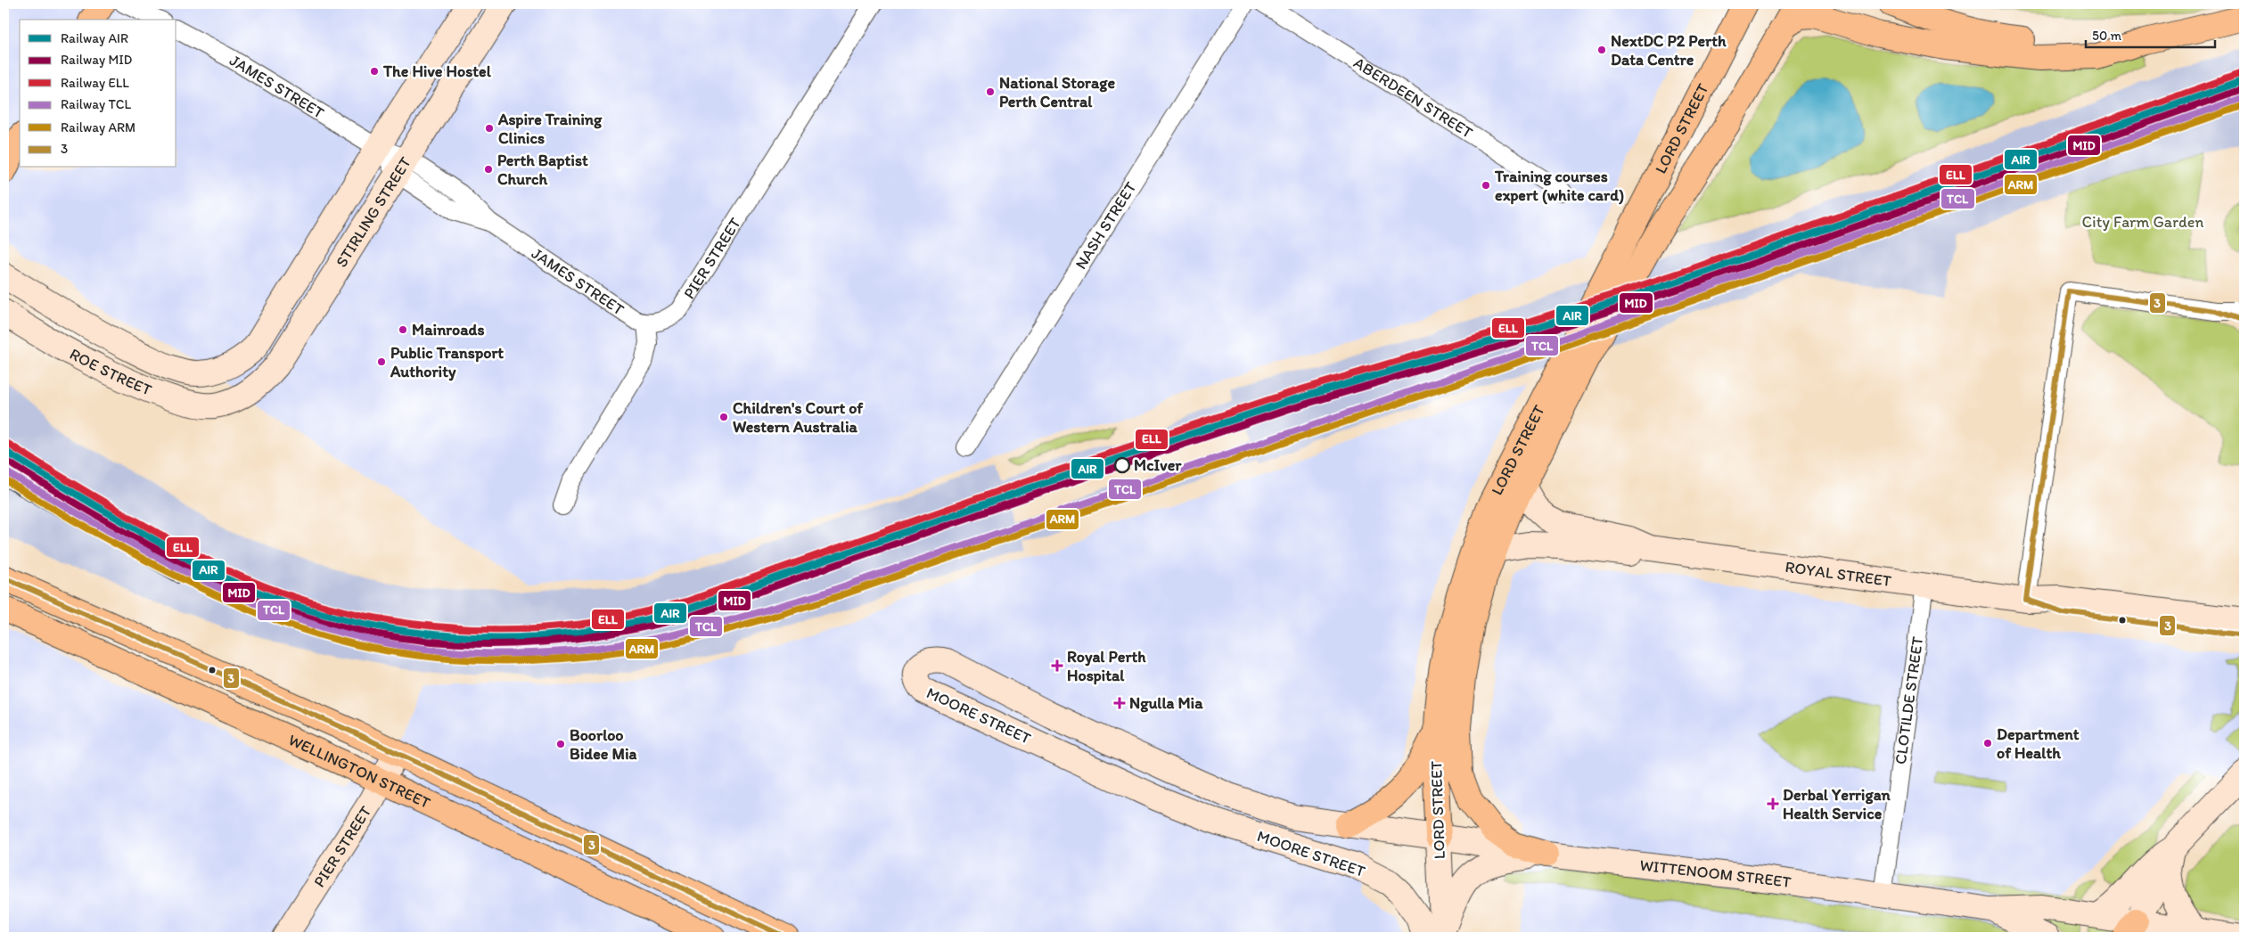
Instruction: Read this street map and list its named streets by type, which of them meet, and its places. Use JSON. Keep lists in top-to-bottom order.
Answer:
{
  "streets": {
    "main road": [
      "LORD STREET",
      "STIRLING STREET",
      "PIER STREET",
      "ROE STREET",
      "ROYAL STREET",
      "MOORE STREET",
      "WELLINGTON STREET",
      "WITTENOOM STREET"
    ],
    "street": [
      "JAMES STREET",
      "ABERDEEN STREET",
      "NASH STREET",
      "CLOTILDE STREET"
    ]
  },
  "crossings": [
    ["JAMES STREET", "STIRLING STREET"],
    ["JAMES STREET", "PIER STREET"],
    ["LORD STREET", "ROYAL STREET"],
    ["LORD STREET", "MOORE STREET"],
    ["LORD STREET", "WITTENOOM STREET"],
    ["STIRLING STREET", "ROE STREET"],
    ["PIER STREET", "WELLINGTON STREET"],
    ["ROYAL STREET", "CLOTILDE STREET"],
    ["CLOTILDE STREET", "WITTENOOM STREET"],
    ["MOORE STREET", "WITTENOOM STREET"]
  ],
  "parks": ["City Farm Garden"],
  "places": {
    "other": [
      "NextDC P2 Perth Data Centre",
      "The Hive Hostel",
      "National Storage Perth Central",
      "Aspire Training Clinics",
      "Perth Baptist Church",
      "Training courses expert (white card)",
      "Mainroads",
      "Public Transport Authority",
      "Children's Court of Western Australia",
      "McIver",
      "Department of Health",
      "Boorloo Bidee Mia"
    ],
    "health": ["Royal Perth Hospital", "Ngulla Mia", "Derbal Yerrigan Health Service"]
  },
  "lines": [
    "rail line ELL",
    "rail line AIR",
    "rail line MID",
    "rail line TCL",
    "rail line ARM",
    "transit line 3"
  ],
  "legend": [
    "Railway AIR",
    "Railway MID",
    "Railway ELL",
    "Railway TCL",
    "Railway ARM",
    "3"
  ],
  "scale_bar": "50 m"
}
